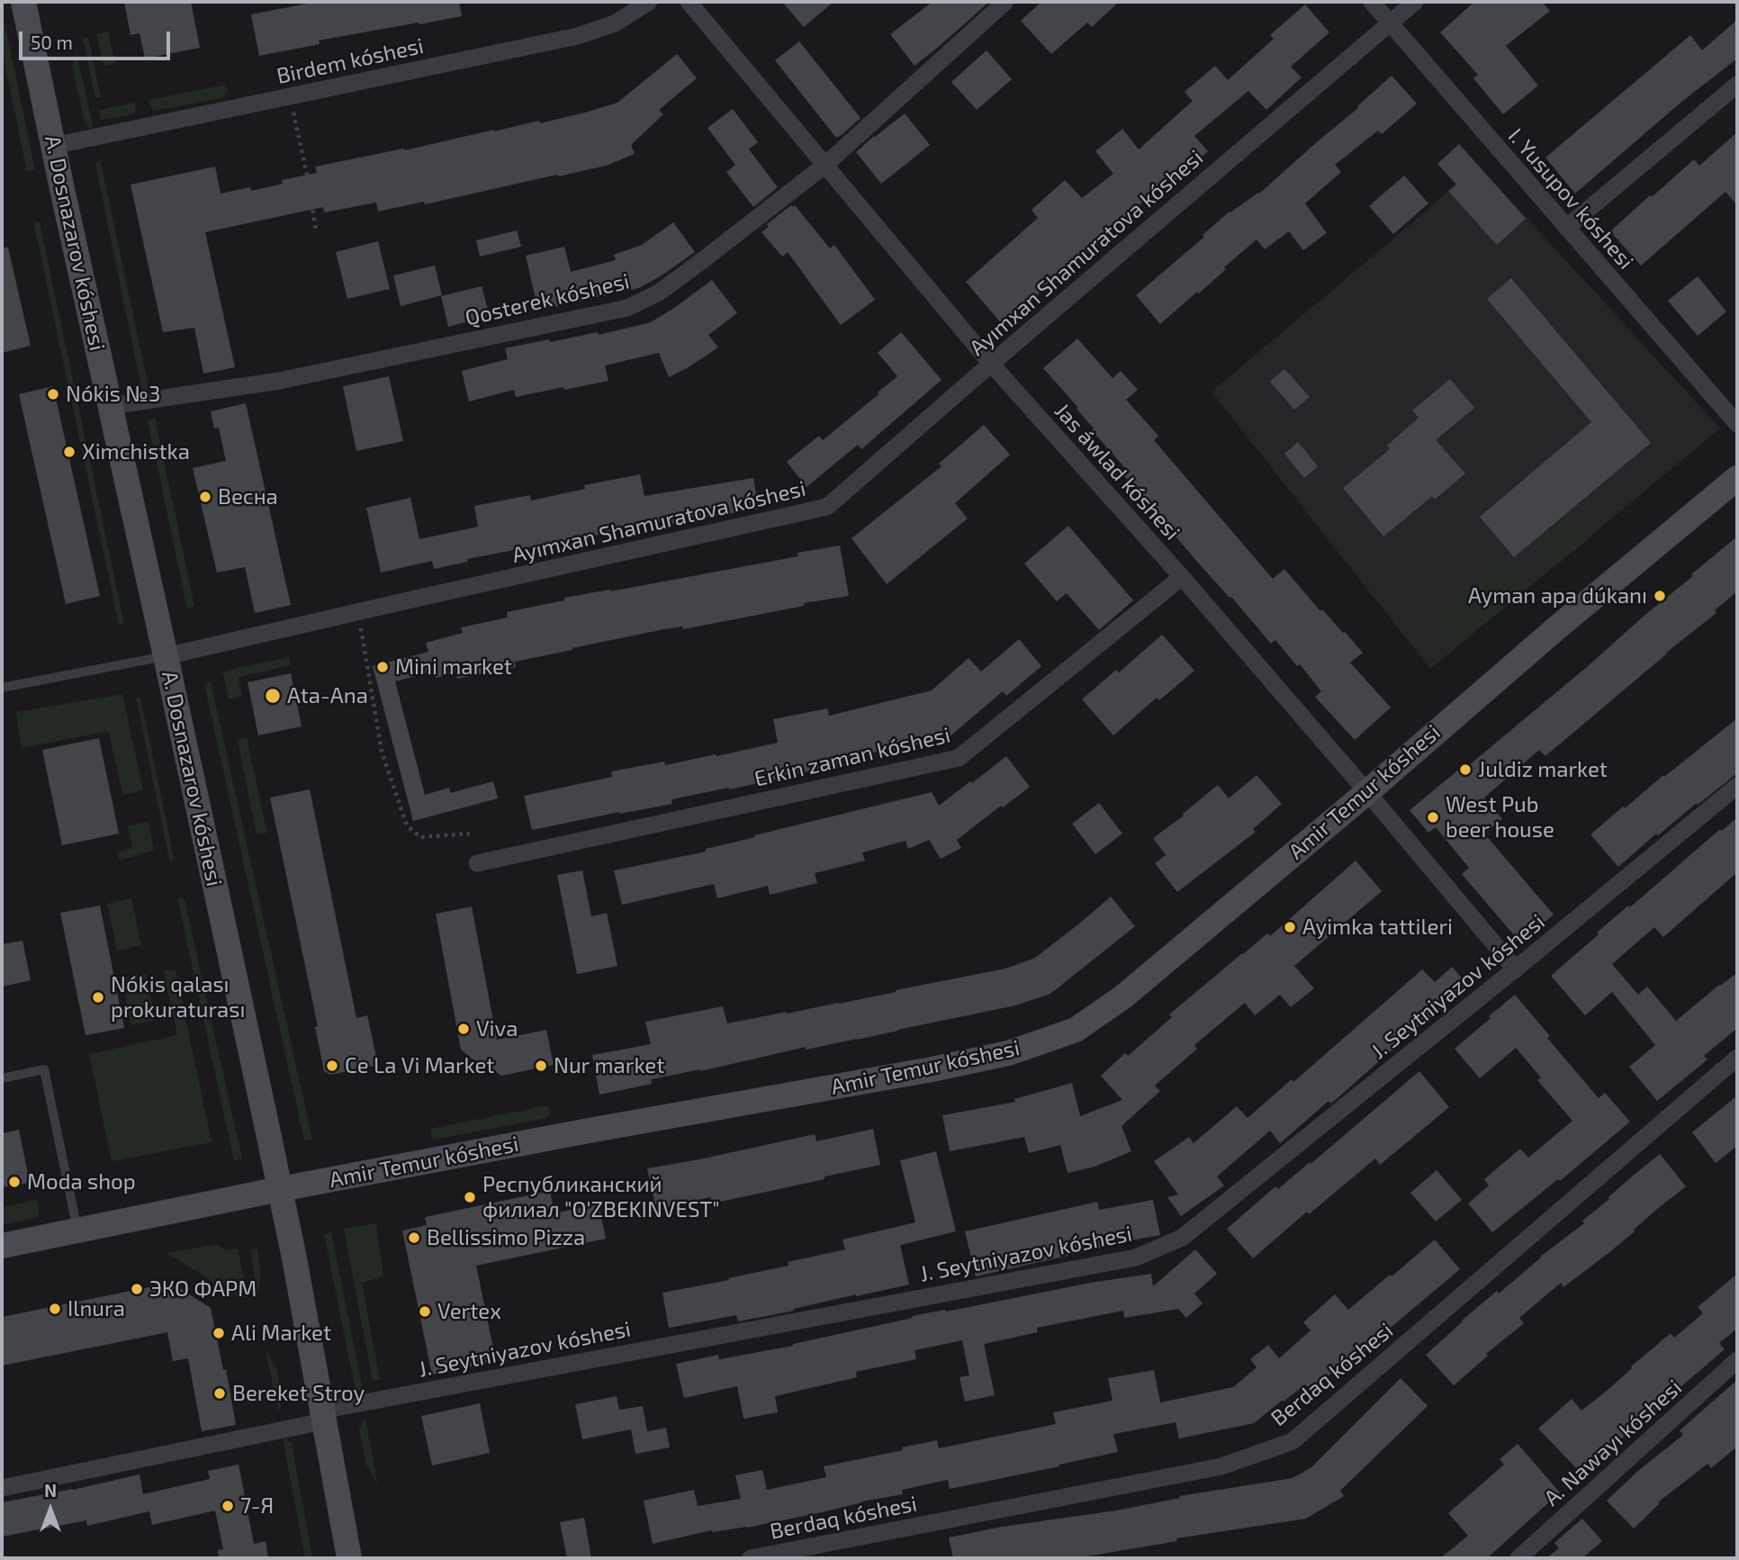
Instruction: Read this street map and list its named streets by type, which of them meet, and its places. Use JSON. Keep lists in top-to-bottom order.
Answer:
{
  "streets": {
    "main road": ["A. Dosnazarov kóshesi", "Amir Temur kóshesi"],
    "street": [
      "Birdem kóshesi",
      "I. Yusupov kóshesi",
      "Ayımxan Shamuratova kóshesi",
      "Qosterek kóshesi",
      "Jas áwlad kóshesi",
      "Erkin zaman kóshesi",
      "J. Seytniyazov kóshesi",
      "Berdaq kóshesi",
      "A. Nawayı kóshesi"
    ]
  },
  "crossings": [
    ["Birdem kóshesi", "A. Dosnazarov kóshesi"],
    ["I. Yusupov kóshesi", "Ayımxan Shamuratova kóshesi"],
    ["A. Dosnazarov kóshesi", "Ayımxan Shamuratova kóshesi"],
    ["A. Dosnazarov kóshesi", "Qosterek kóshesi"],
    ["A. Dosnazarov kóshesi", "Amir Temur kóshesi"],
    ["A. Dosnazarov kóshesi", "J. Seytniyazov kóshesi"],
    ["Ayımxan Shamuratova kóshesi", "Jas áwlad kóshesi"],
    ["Qosterek kóshesi", "Jas áwlad kóshesi"],
    ["Jas áwlad kóshesi", "Erkin zaman kóshesi"],
    ["Jas áwlad kóshesi", "Amir Temur kóshesi"],
    ["Jas áwlad kóshesi", "J. Seytniyazov kóshesi"]
  ],
  "places": [
    "Nókis №3",
    "Ximchistka",
    "Весна",
    "Ayman apa dúkanı",
    "Mini market",
    "Ata-Ana",
    "Juldiz market",
    "West Pub beer house",
    "Ayimka tattileri",
    "Nókis qalası prokuraturası",
    "Viva",
    "Ce La Vi Market",
    "Nur market",
    "Moda shop",
    "Республиканский филиал \"O'ZBEKINVEST\"",
    "Bellissimo Pizza",
    "ЭКО ФАРМ",
    "Ilnura",
    "Vertex",
    "Ali Market",
    "Bereket Stroy",
    "7-Я"
  ],
  "scale_bar": "50 m",
  "north": "top"
}
